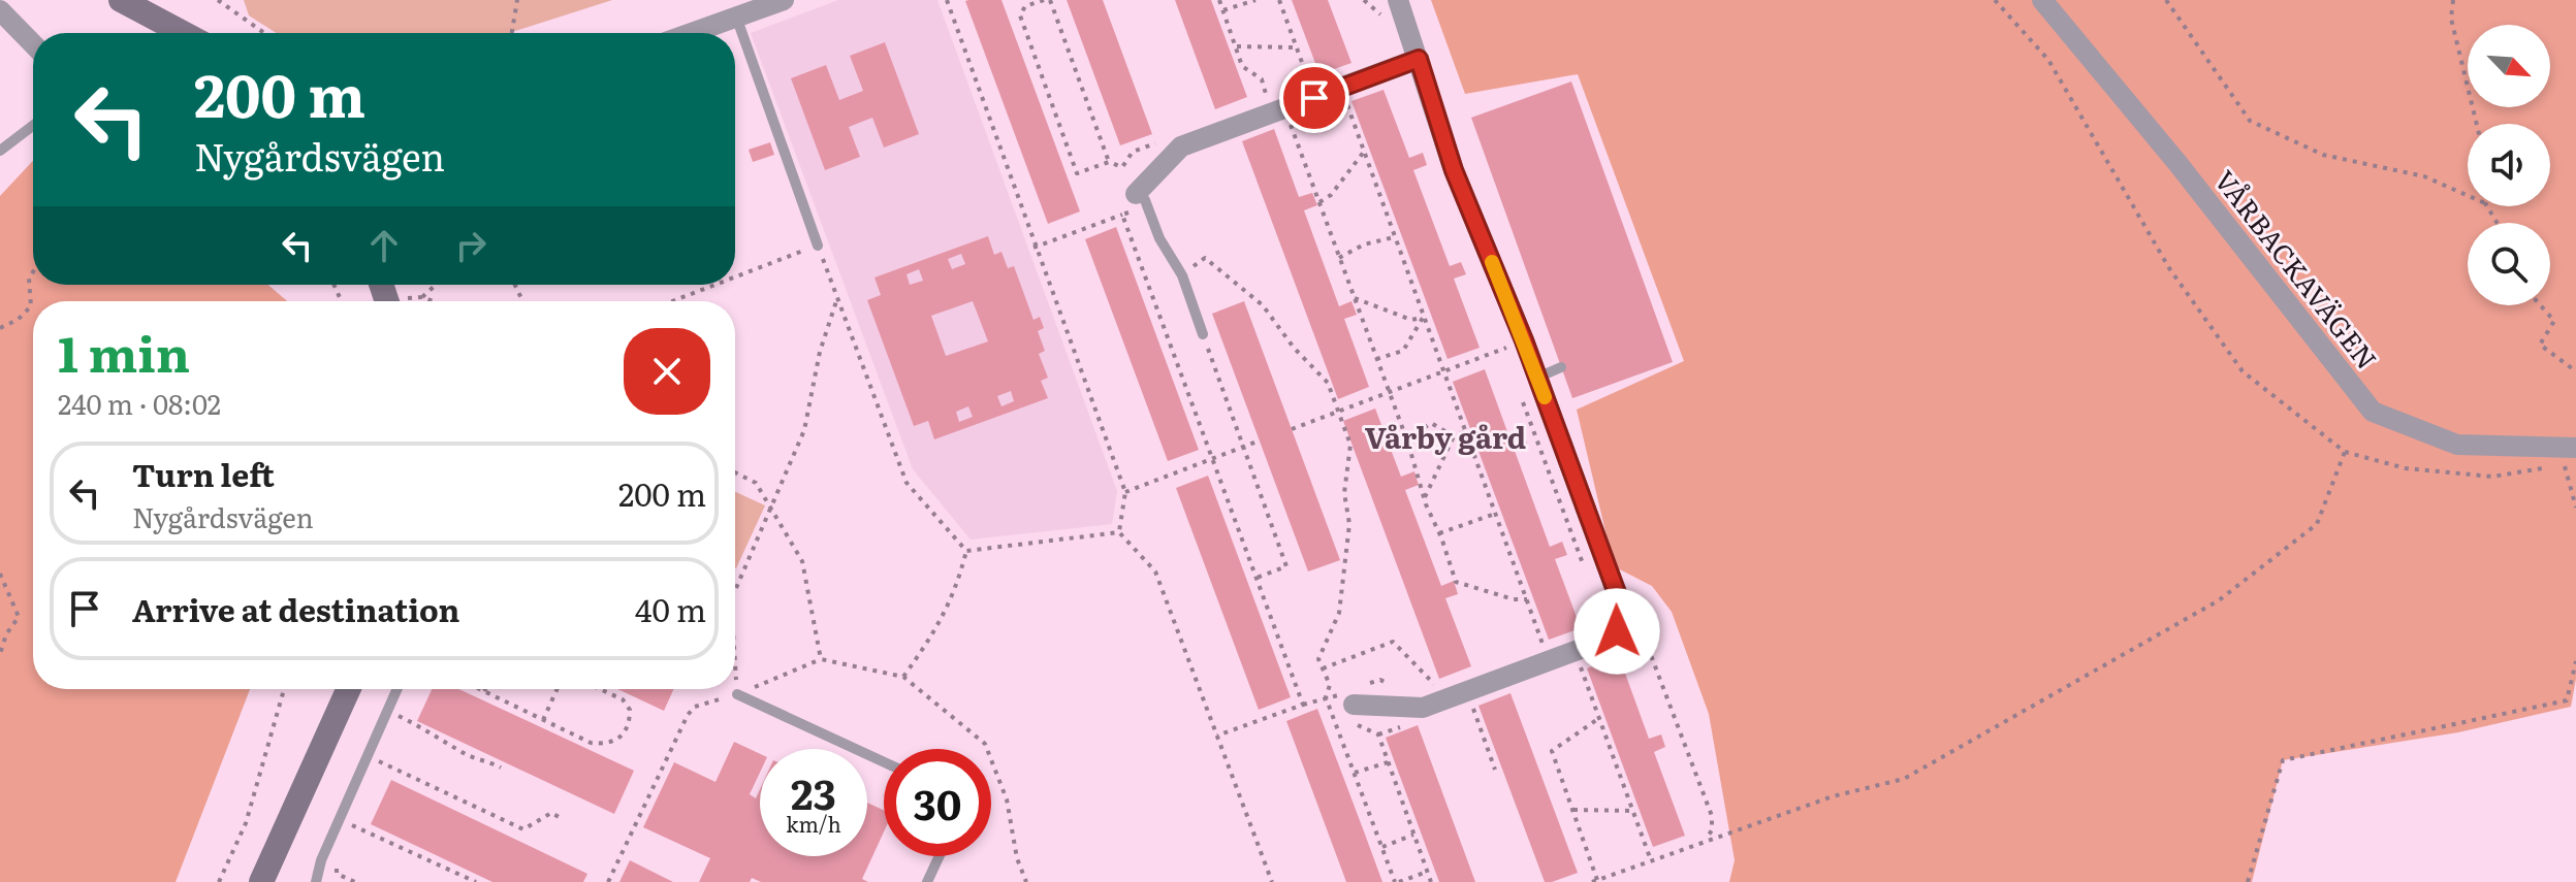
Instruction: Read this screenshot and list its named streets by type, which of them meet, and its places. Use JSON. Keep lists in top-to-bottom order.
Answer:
{
  "streets": {
    "street": ["VÅRBACKAVÄGEN"]
  },
  "districts": ["Vårby gård"],
  "north": "bottom right",
  "page": {
    "turn": ["200 m", "Nygårdsvägen"],
    "heading": ["1 min", "240 m · 08:02"],
    "list": [
      {
        "name": "Turn left",
        "note": "Nygårdsvägen",
        "value": "200 m"
      },
      {
        "name": "Arrive at destination",
        "value": "40 m"
      }
    ],
    "speed": "23 km/h",
    "limit": "30"
  }
}
